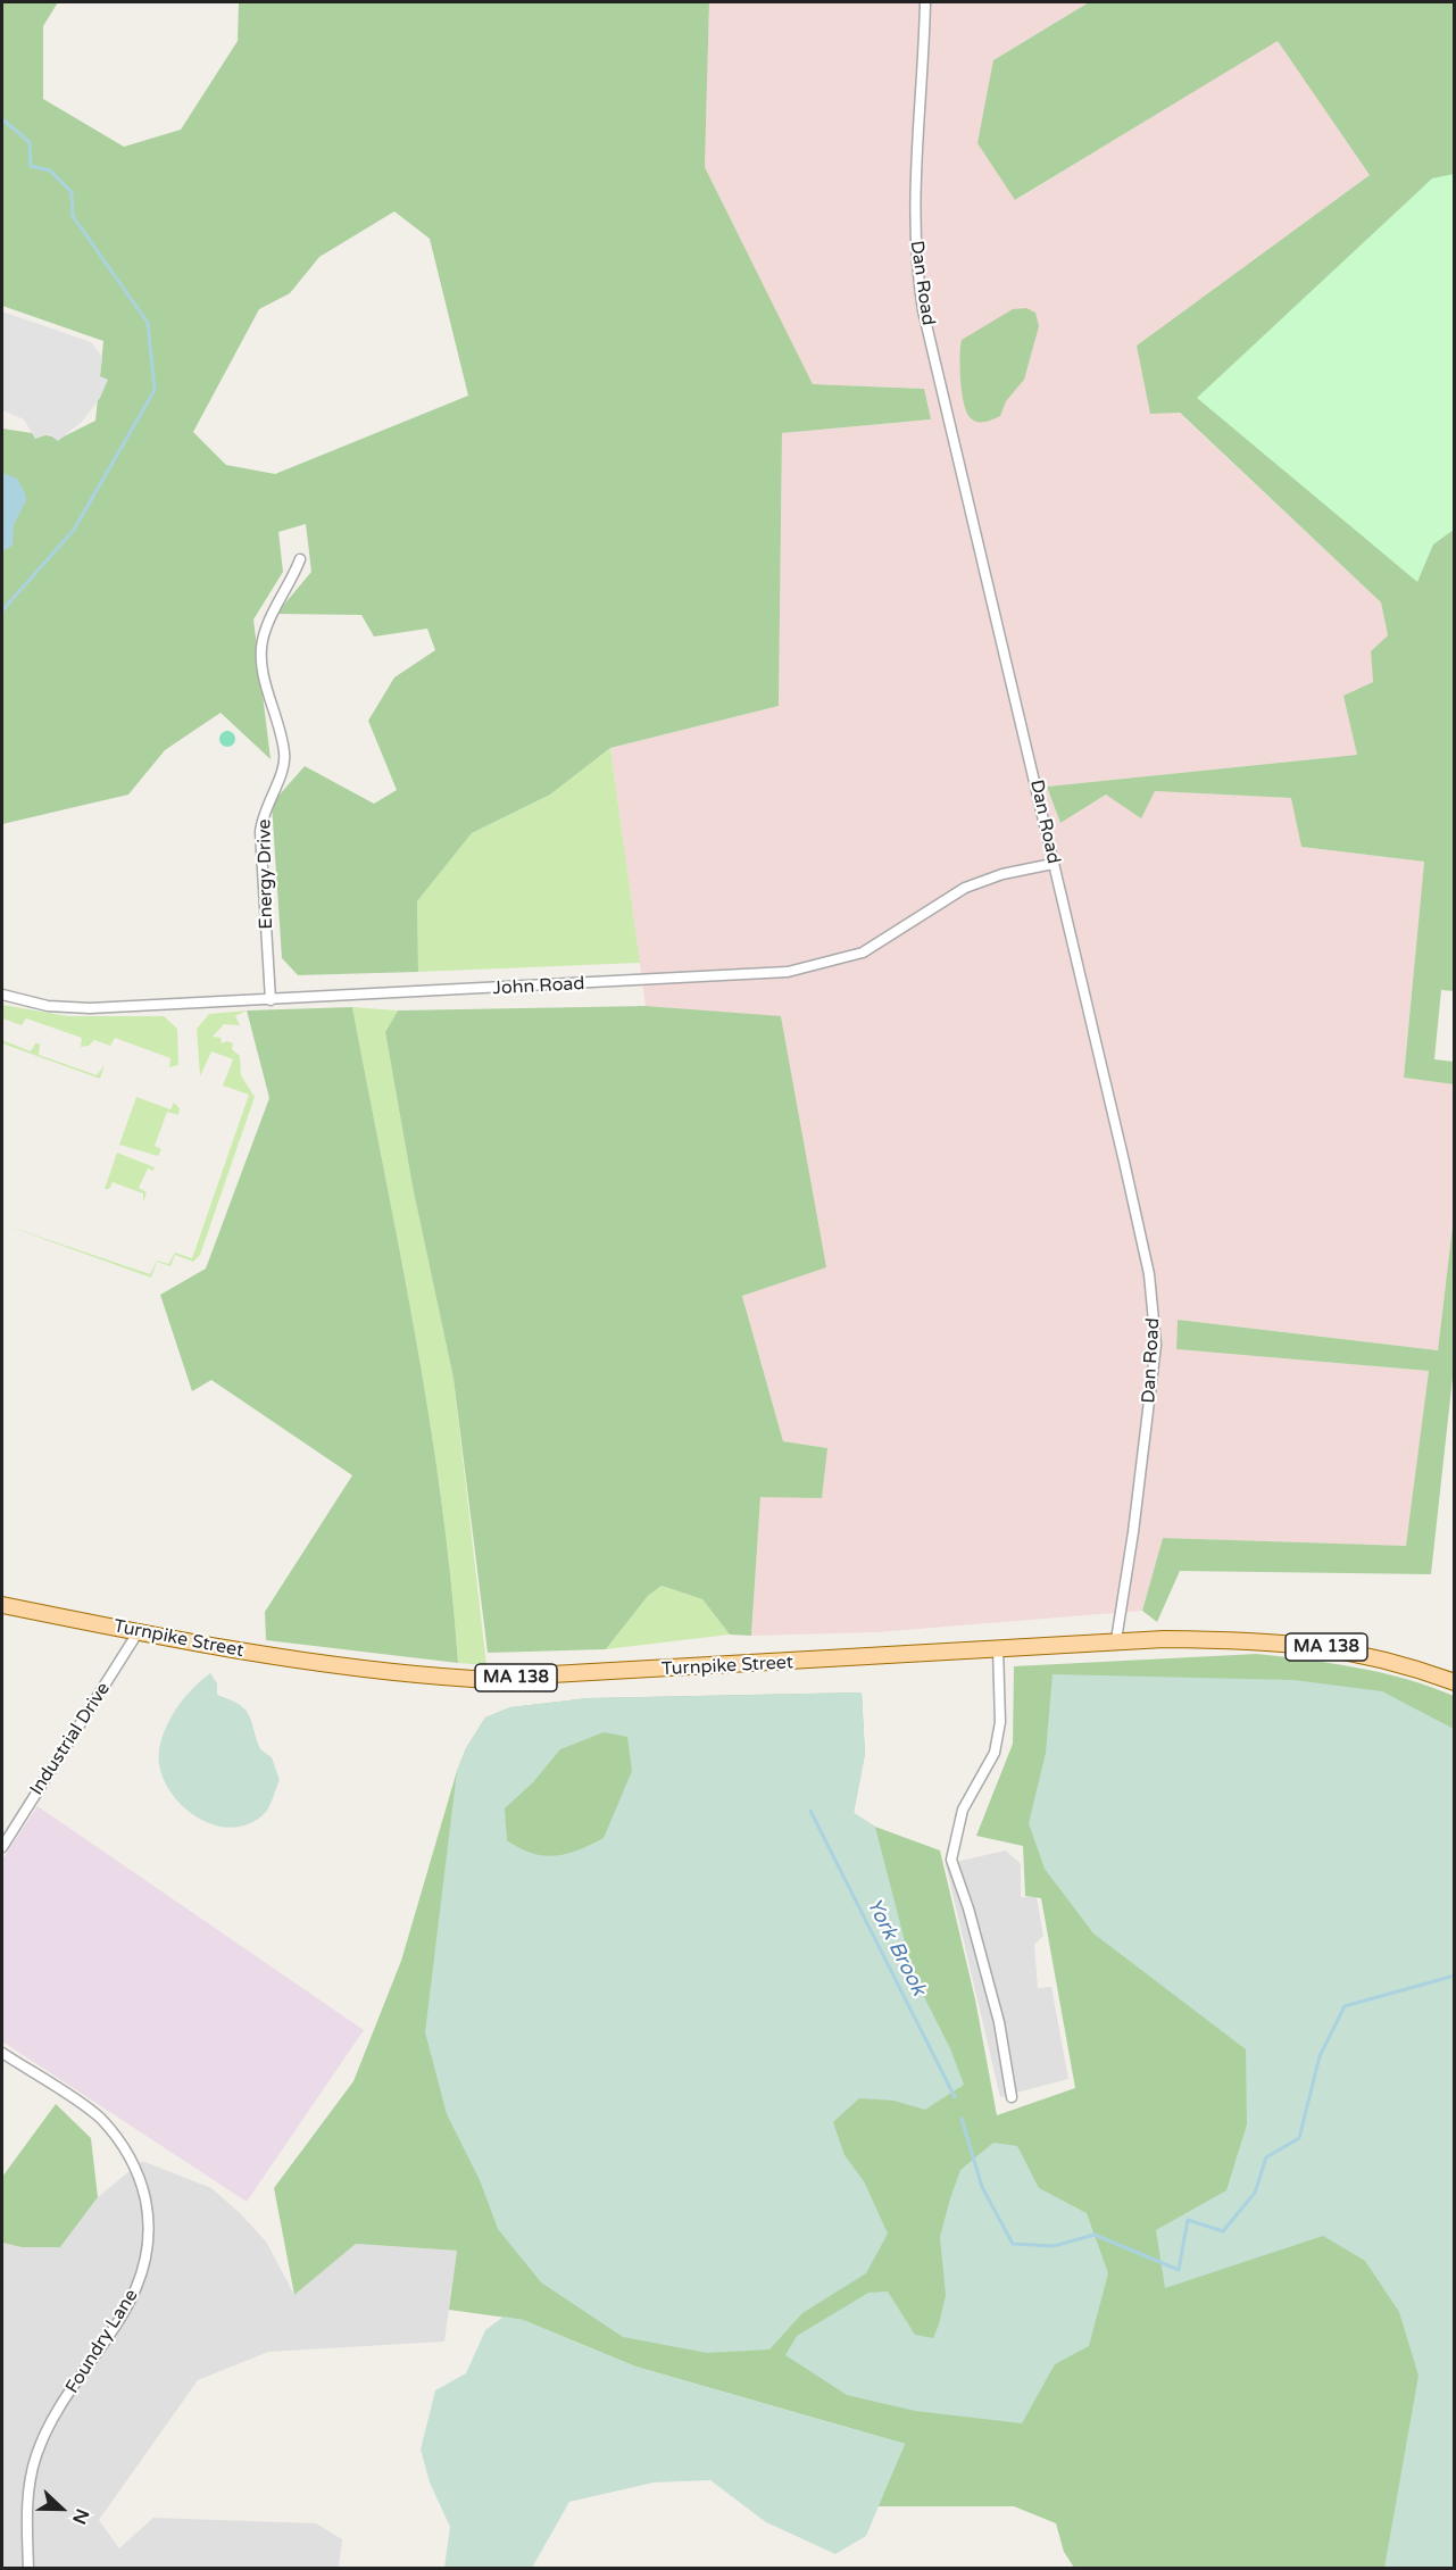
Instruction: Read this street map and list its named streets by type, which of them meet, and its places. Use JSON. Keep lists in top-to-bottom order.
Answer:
{
  "streets": {
    "main road": ["Turnpike Street", "MA 138"],
    "street": [
      "Dan Road",
      "Energy Drive",
      "John Road",
      "Industrial Drive",
      "Foundry Lane"
    ]
  },
  "crossings": [
    ["Dan Road", "John Road"],
    ["Dan Road", "Turnpike Street"],
    ["Energy Drive", "John Road"],
    ["Turnpike Street", "Industrial Drive"]
  ],
  "water": ["York Brook"],
  "north": "right"
}
